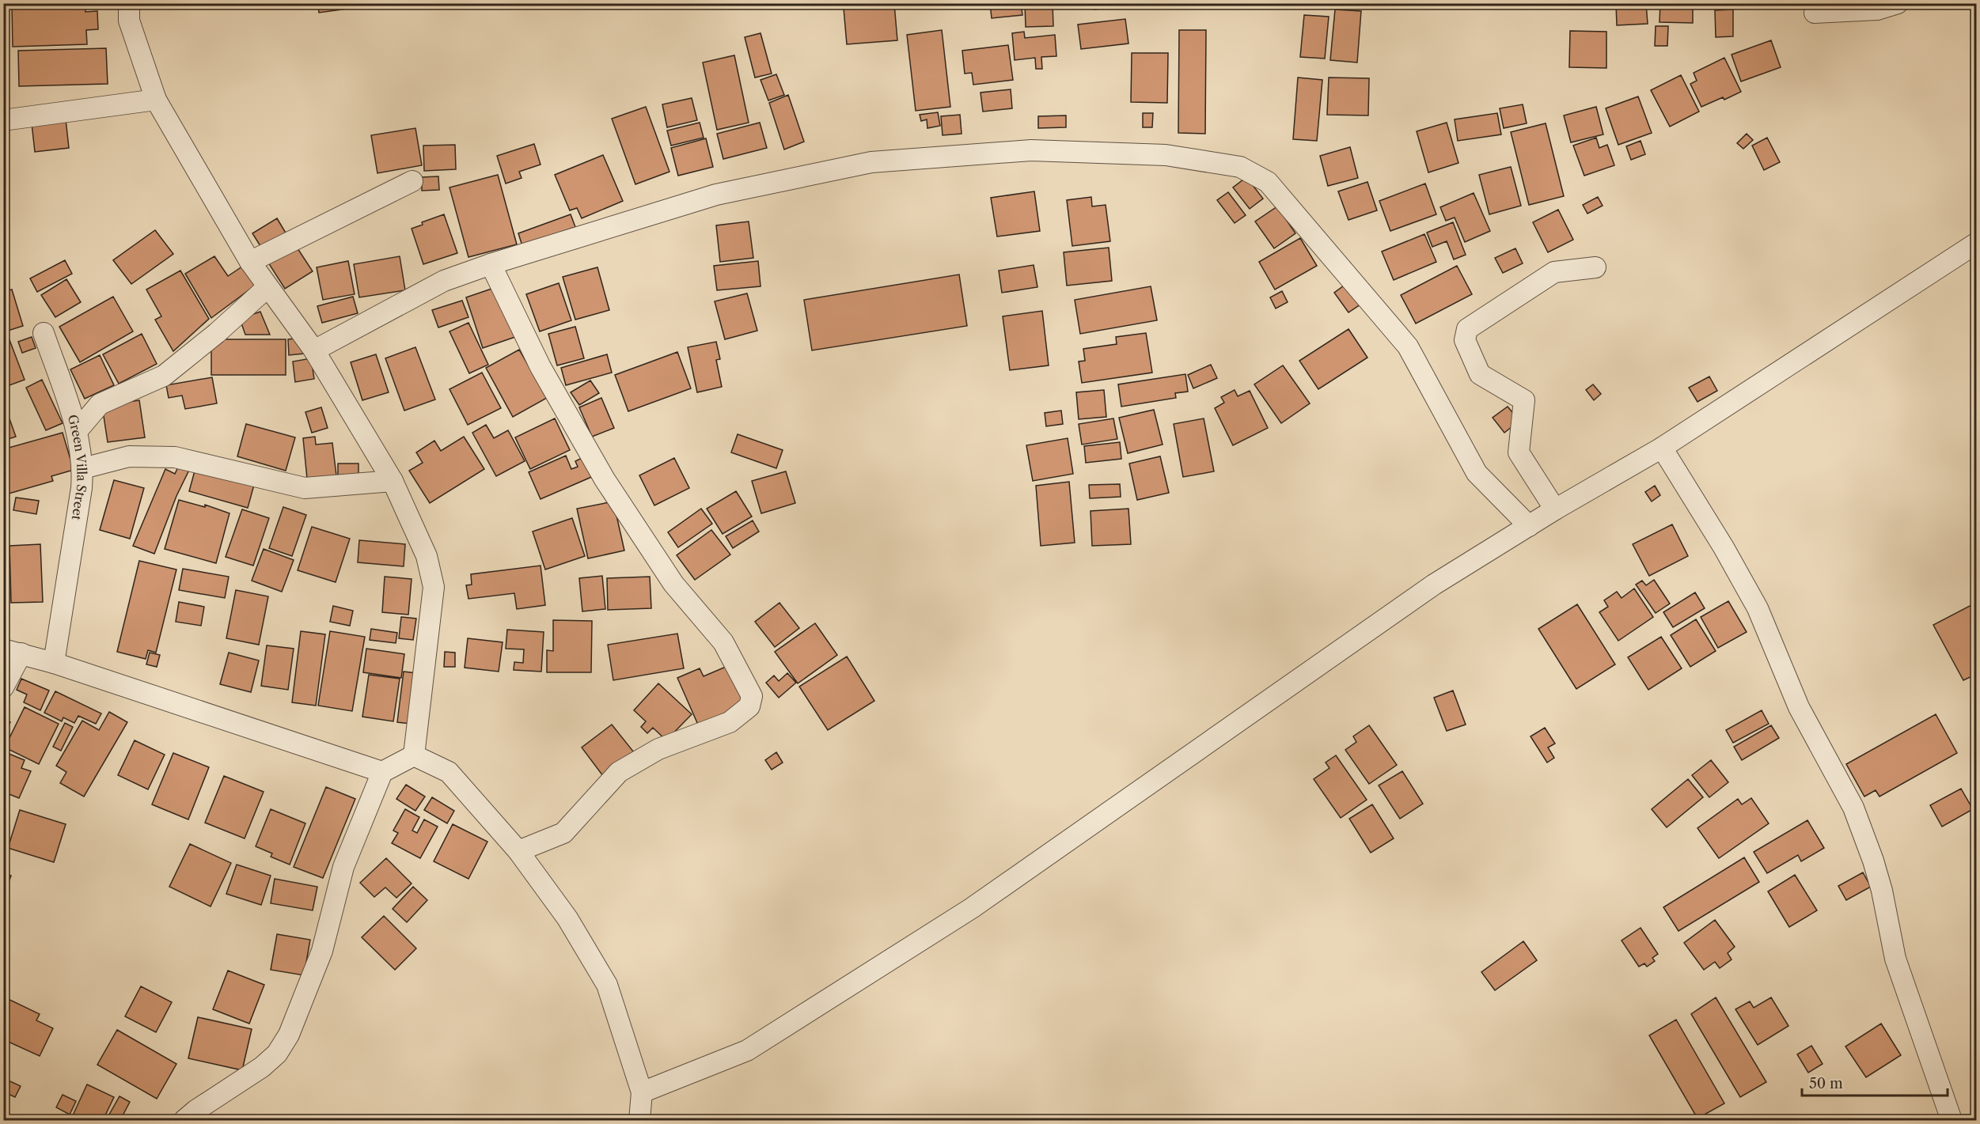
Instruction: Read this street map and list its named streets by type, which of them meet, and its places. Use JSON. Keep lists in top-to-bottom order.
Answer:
{
  "streets": {
    "street": ["Green Villa Street"]
  },
  "scale_bar": "50 m"
}
